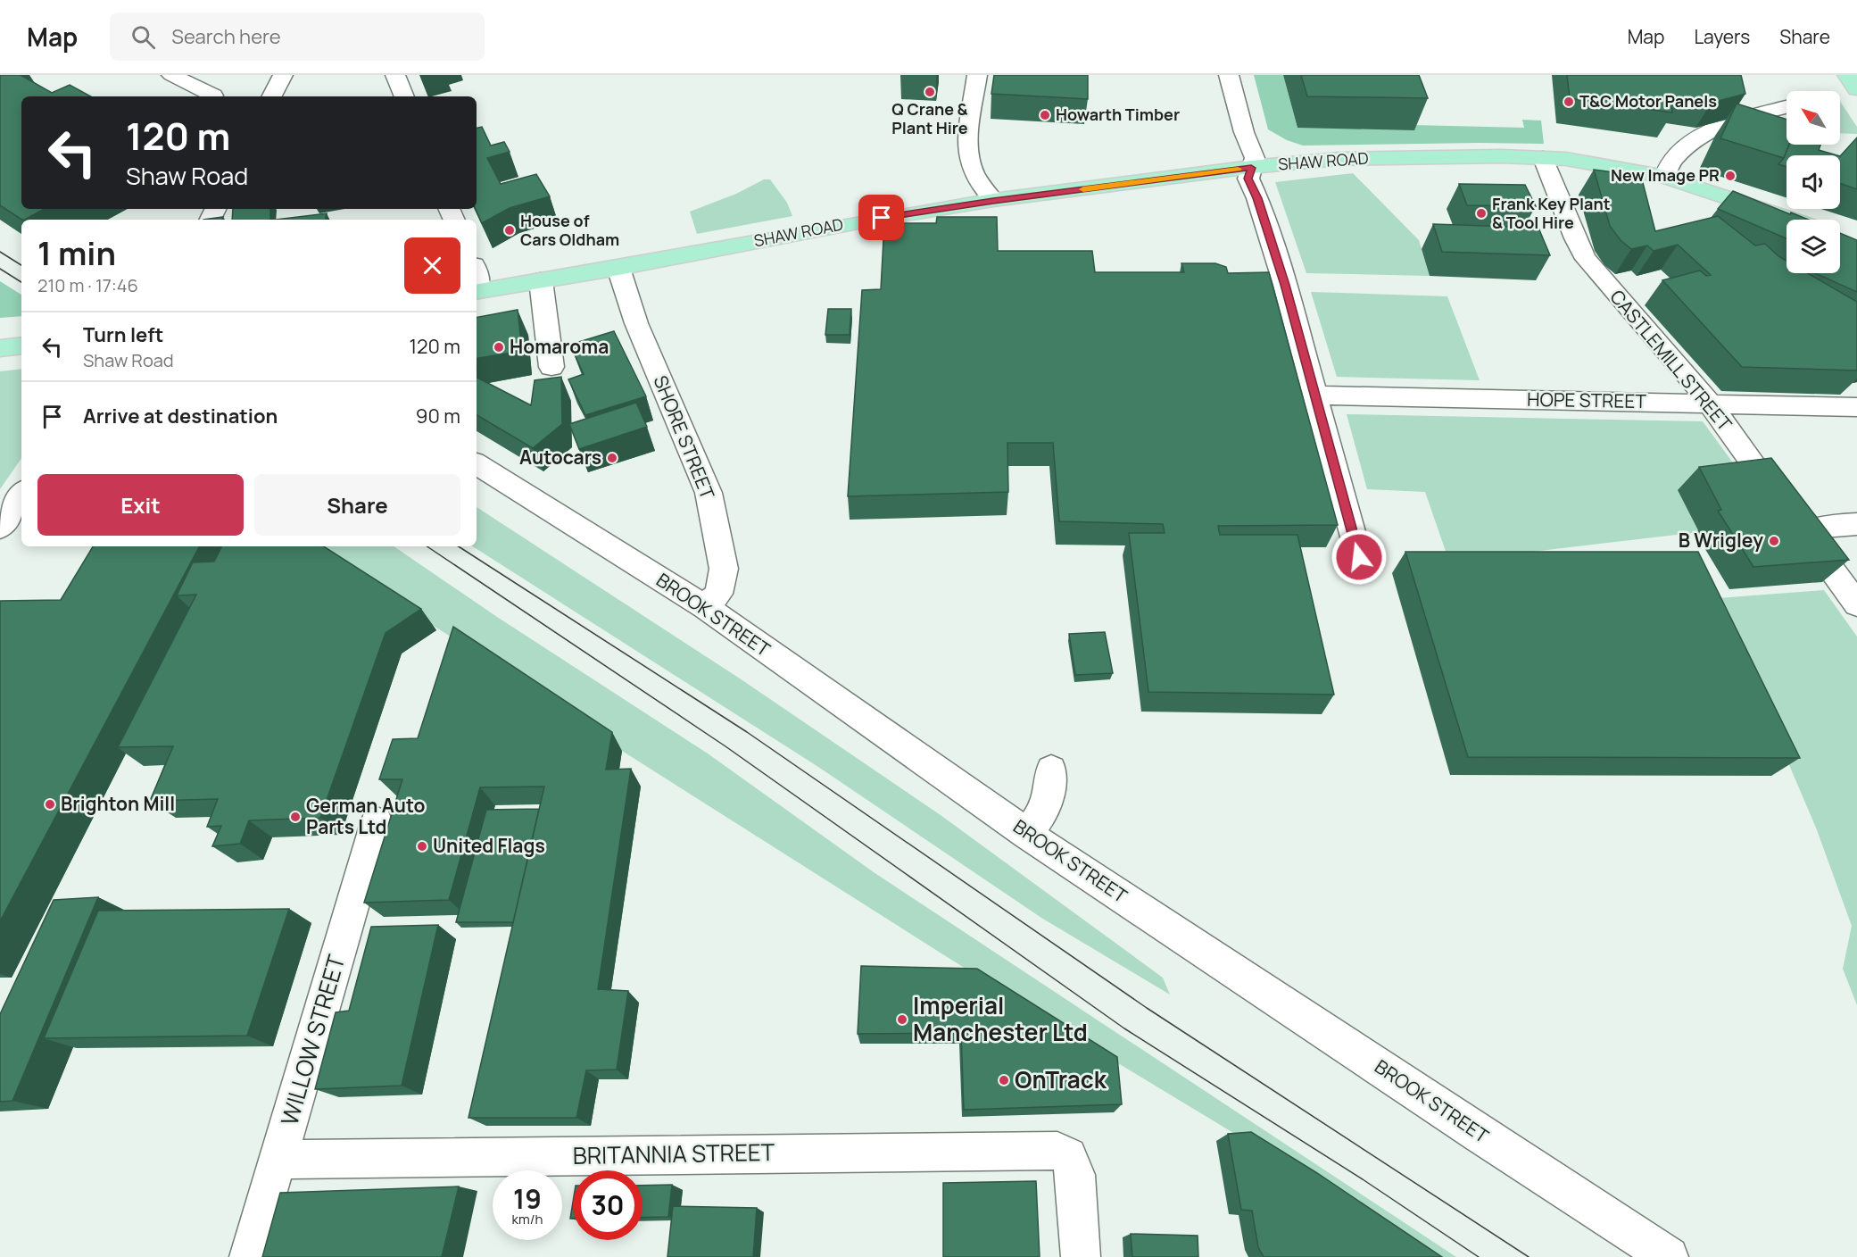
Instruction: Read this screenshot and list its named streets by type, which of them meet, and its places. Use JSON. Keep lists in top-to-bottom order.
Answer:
{
  "streets": {
    "main road": ["SHAW ROAD"],
    "street": [
      "CASTLEMILL STREET",
      "HOPE STREET",
      "SHORE STREET",
      "BROOK STREET",
      "WILLOW STREET",
      "BRITANNIA STREET"
    ]
  },
  "crossings": [
    ["SHAW ROAD", "CASTLEMILL STREET"],
    ["SHAW ROAD", "SHORE STREET"],
    ["CASTLEMILL STREET", "HOPE STREET"],
    ["SHORE STREET", "BROOK STREET"],
    ["WILLOW STREET", "BRITANNIA STREET"]
  ],
  "places": [
    "Q Crane & Plant Hire",
    "T&C Motor Panels",
    "Howarth Timber",
    "New Image PR",
    "Frank Key Plant & Tool Hire",
    "House of Cars Oldham",
    "Homaroma",
    "Autocars",
    "B Wrigley",
    "Brighton Mill",
    "German Auto Parts Ltd",
    "United Flags",
    "Imperial Manchester Ltd",
    "OnTrack"
  ],
  "north": "top left",
  "page": {
    "header": "Map",
    "search": "Search here",
    "nav": ["Map", "Layers", "Share"],
    "turn": ["120 m", "Shaw Road"],
    "heading": ["1 min", "210 m · 17:46"],
    "list": [
      {
        "name": "Turn left",
        "note": "Shaw Road",
        "value": "120 m"
      },
      {
        "name": "Arrive at destination",
        "value": "90 m"
      }
    ],
    "buttons": ["Exit", "Share"],
    "speed": "19 km/h",
    "limit": "30"
  }
}
